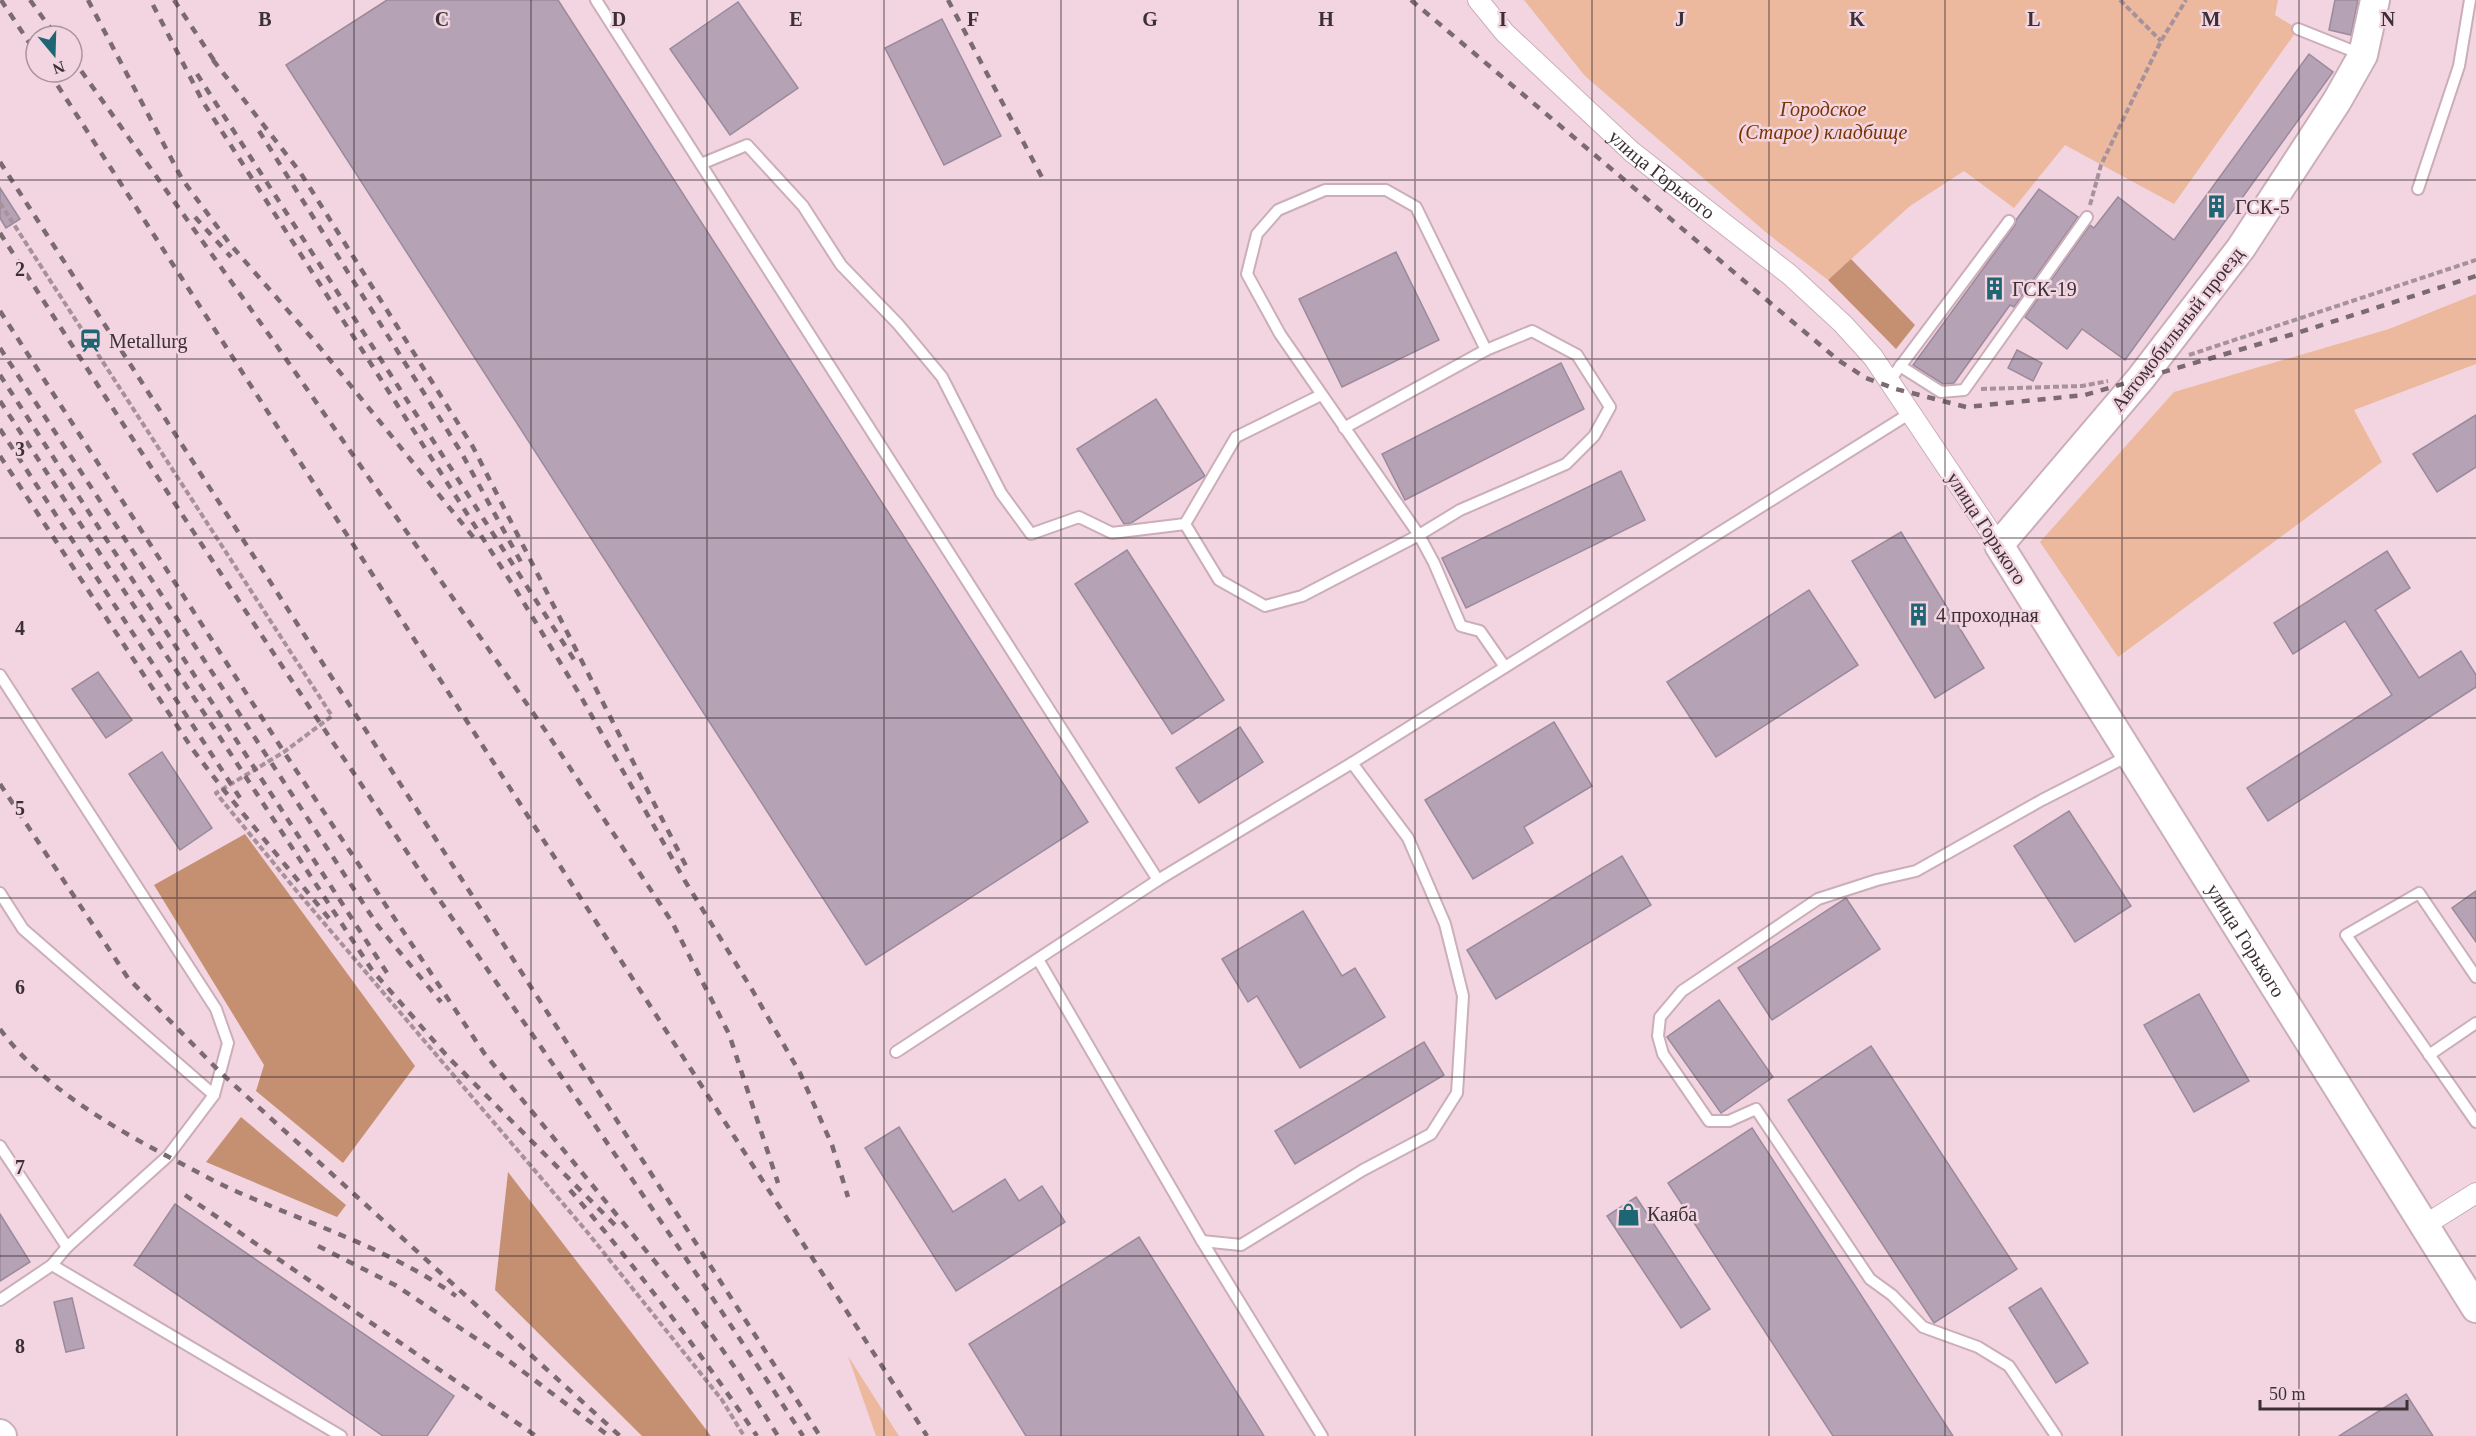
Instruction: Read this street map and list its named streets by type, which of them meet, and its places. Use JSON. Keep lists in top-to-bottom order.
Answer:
{
  "streets": {
    "main road": ["улица Горького", "Автомобильный проезд"]
  },
  "crossings": [
    ["улица Горького", "Автомобильный проезд"]
  ],
  "parks": ["Городское (Старое) кладбище"],
  "places": {
    "building": ["ГСК-5", "ГСК-19", "4 проходная"],
    "station": ["Metallurg"],
    "shop": ["Каяба"]
  },
  "scale_bar": "50 m",
  "north": "bottom",
  "grid": {
    "columns": [
      "B",
      "C",
      "D",
      "E",
      "F",
      "G",
      "H",
      "I",
      "J",
      "K",
      "L",
      "M",
      "N"
    ],
    "rows": [
      "2",
      "3",
      "4",
      "5",
      "6",
      "7",
      "8"
    ]
  }
}
